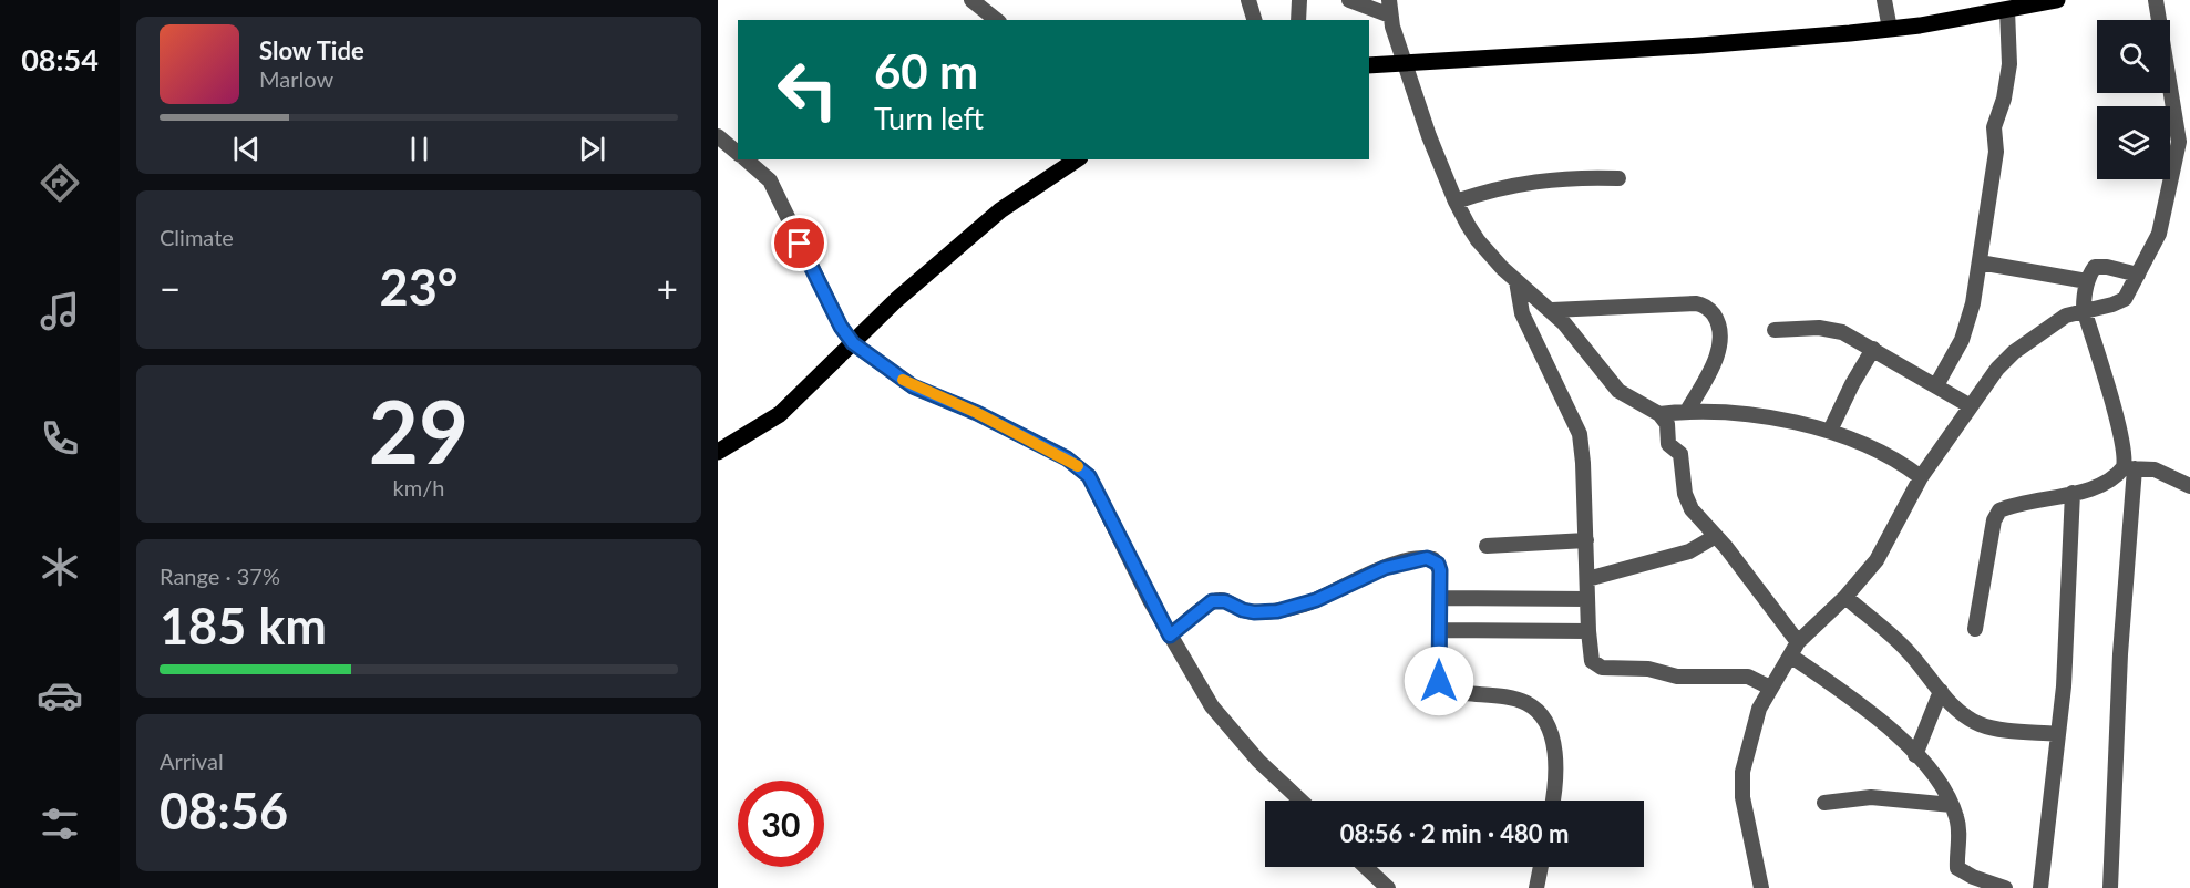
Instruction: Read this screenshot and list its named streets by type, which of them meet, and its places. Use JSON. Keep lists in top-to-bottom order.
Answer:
{
  "page": {
    "tabs": "08:54",
    "turn": ["60 m", "Turn left"],
    "song": ["Slow Tide", "Marlow"],
    "tile": [
      "Climate",
      ["29", "km/h"],
      ["Range · 37%", "185 km"],
      ["Arrival", "08:56"]
    ],
    "heat": ["−", "23°", "+"],
    "limit": "30",
    "trip": "08:56 · 2 min · 480 m"
  }
}
